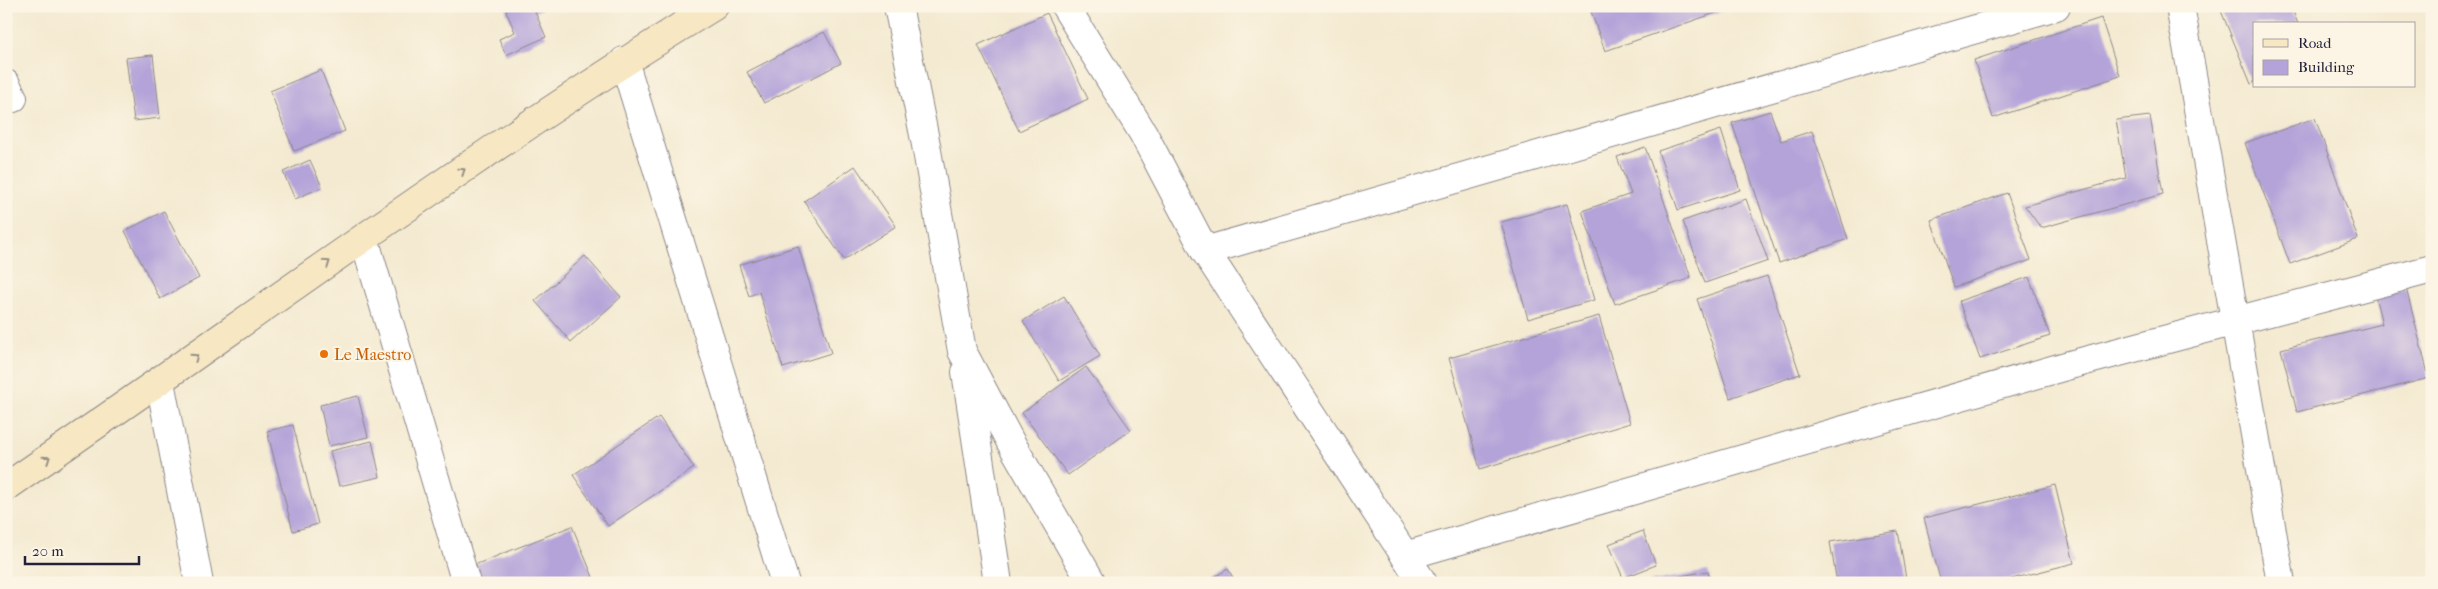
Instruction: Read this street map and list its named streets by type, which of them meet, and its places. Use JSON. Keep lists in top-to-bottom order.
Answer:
{
  "places": ["Le Maestro"],
  "legend": ["Road", "Building"],
  "scale_bar": "20 m"
}
